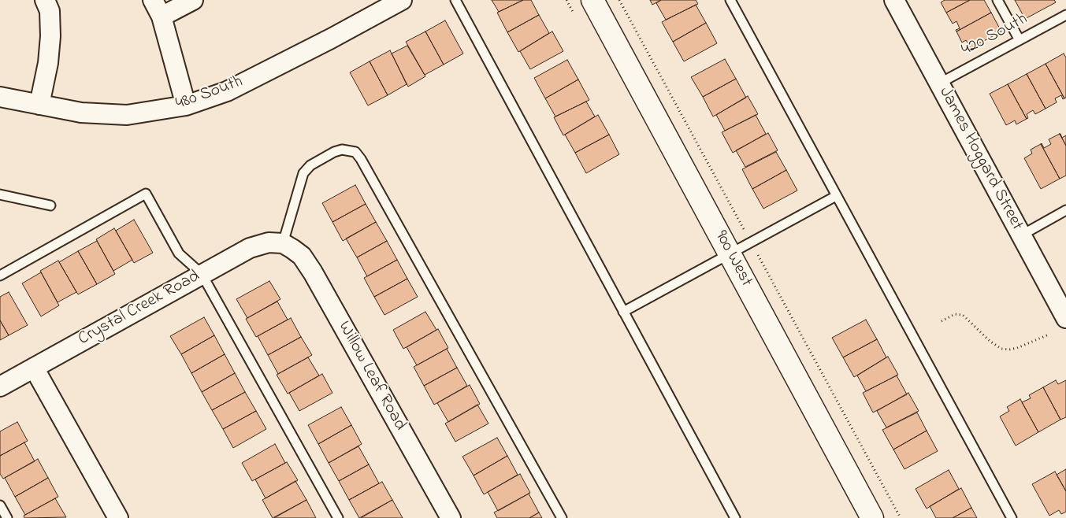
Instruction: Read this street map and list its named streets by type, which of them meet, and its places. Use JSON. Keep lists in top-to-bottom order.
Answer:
{
  "streets": {
    "street": [
      "480 South",
      "James Hoggard Street",
      "900 West",
      "Crystal Creek Road",
      "Willow Leaf Road"
    ],
    "lane": ["420 South"]
  },
  "crossings": [
    ["420 South", "James Hoggard Street"],
    ["Crystal Creek Road", "Willow Leaf Road"]
  ]
}
